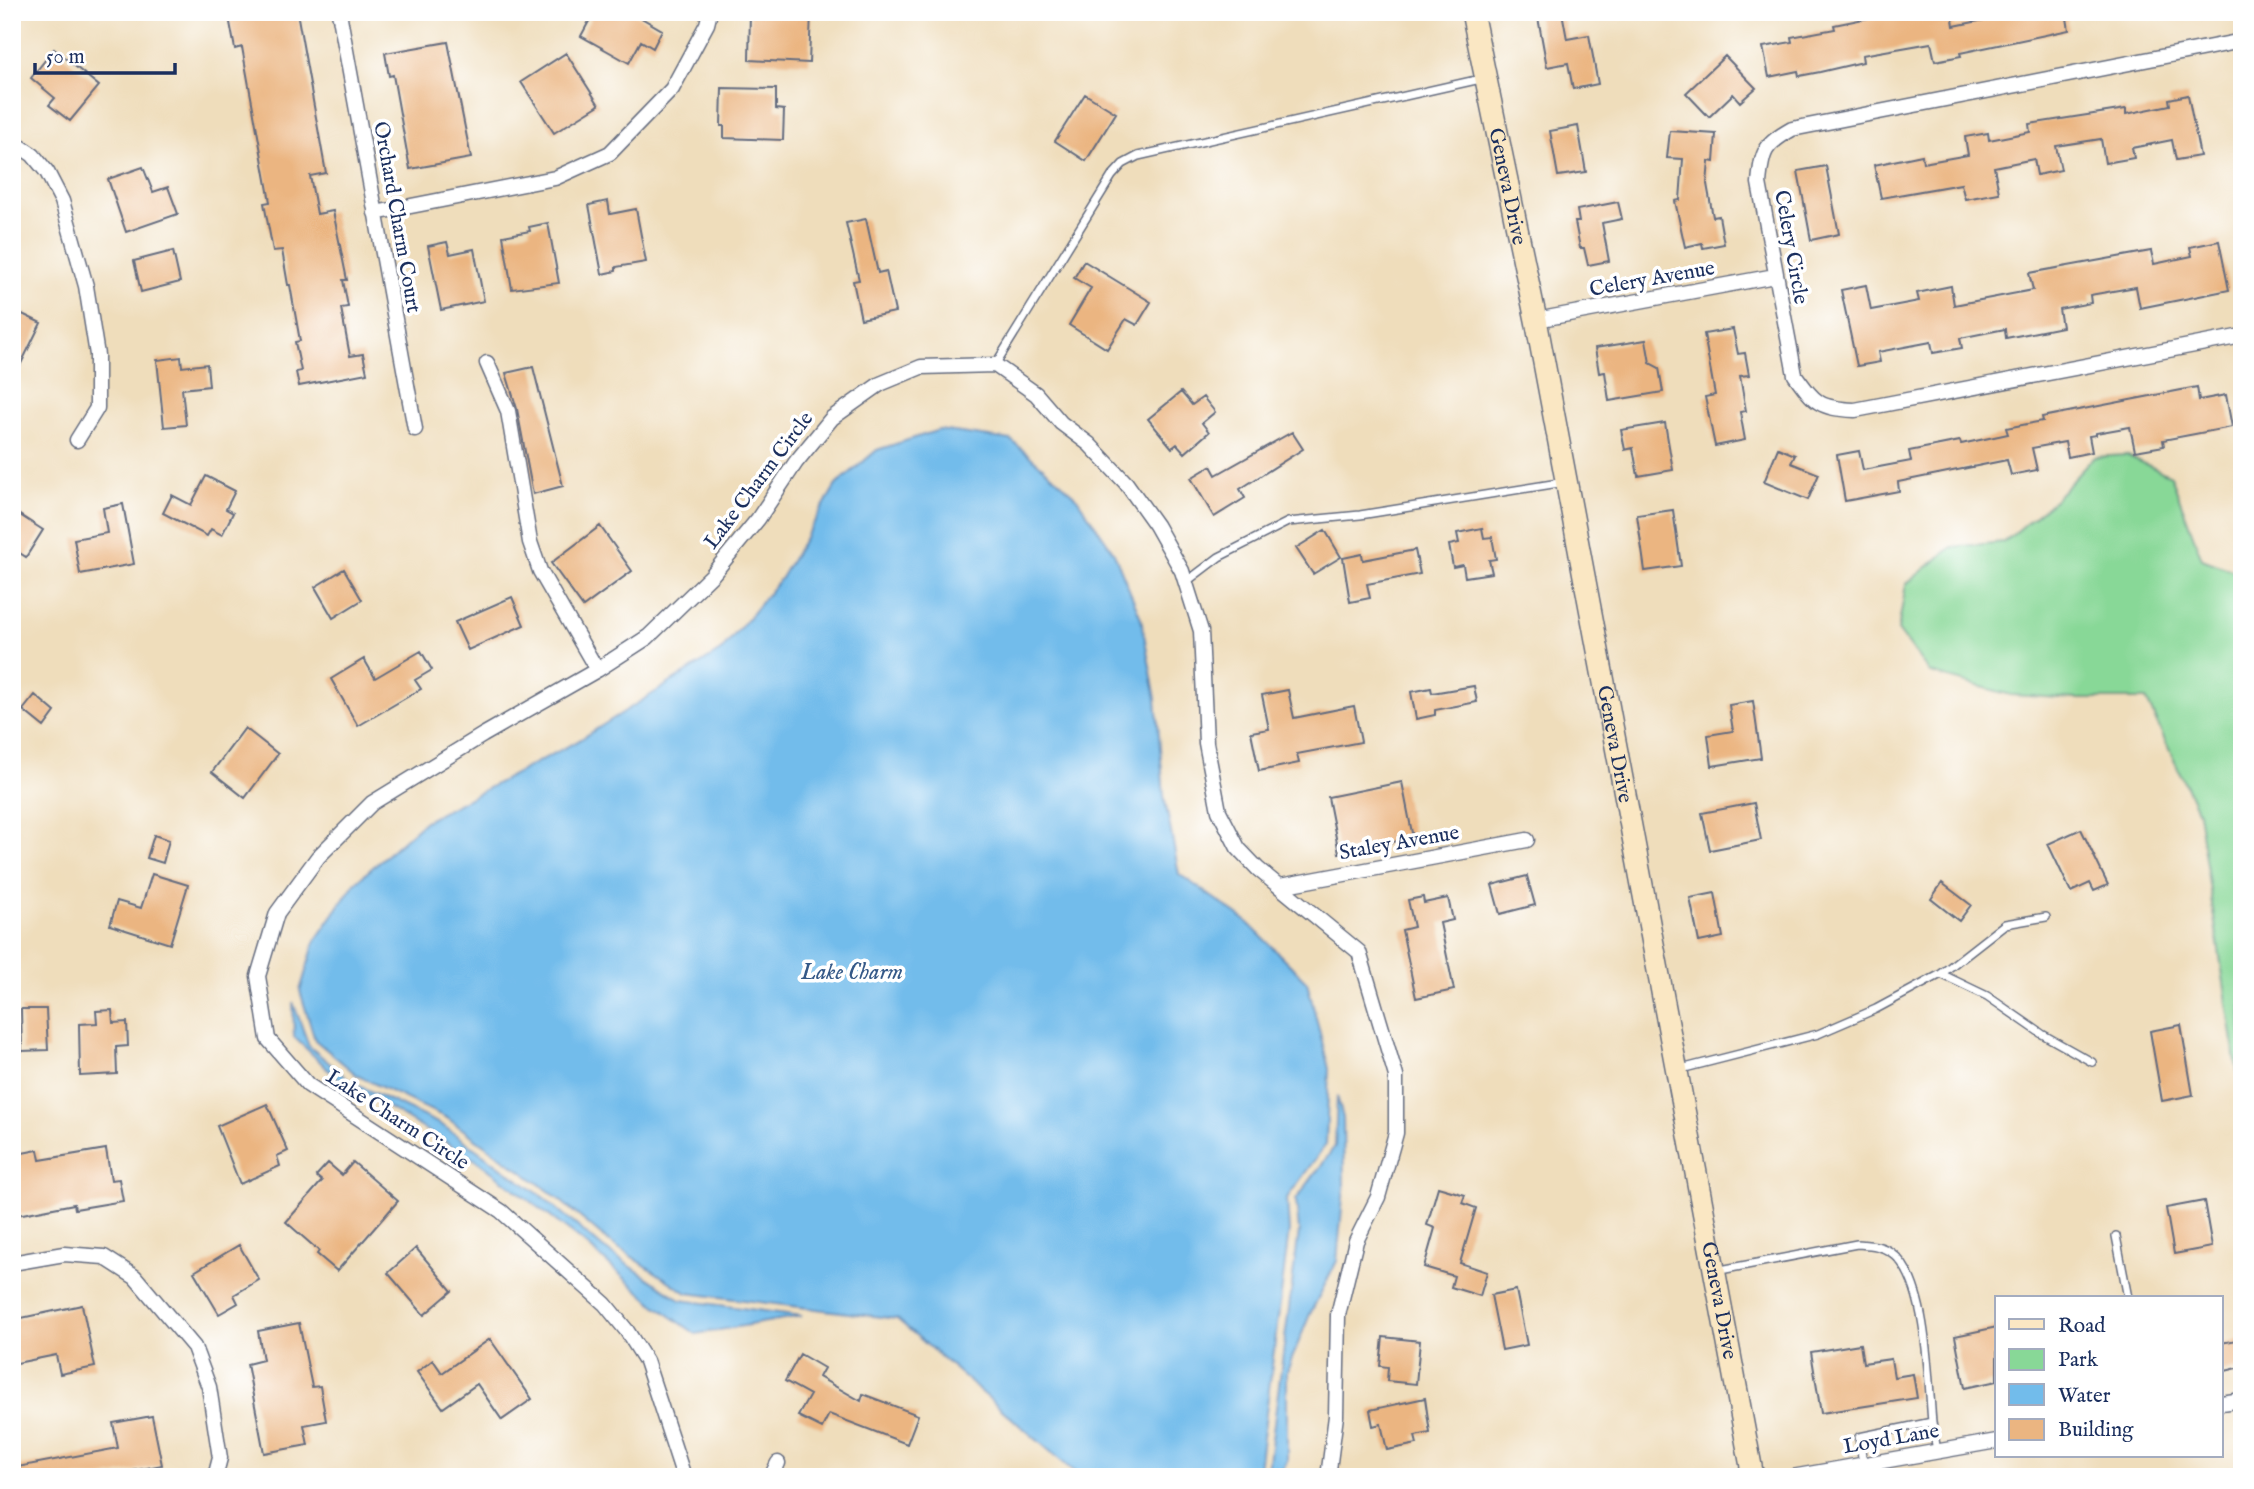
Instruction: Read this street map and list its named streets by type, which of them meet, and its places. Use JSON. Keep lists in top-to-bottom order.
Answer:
{
  "streets": {
    "main road": ["Geneva Drive"],
    "street": [
      "Orchard Charm Court",
      "Celery Circle",
      "Celery Avenue",
      "Lake Charm Circle",
      "Staley Avenue",
      "Loyd Lane"
    ]
  },
  "crossings": [
    ["Geneva Drive", "Celery Avenue"],
    ["Celery Circle", "Celery Avenue"]
  ],
  "water": ["Lake Charm"],
  "legend": [
    "Road",
    "Park",
    "Water",
    "Building"
  ],
  "scale_bar": "50 m"
}
